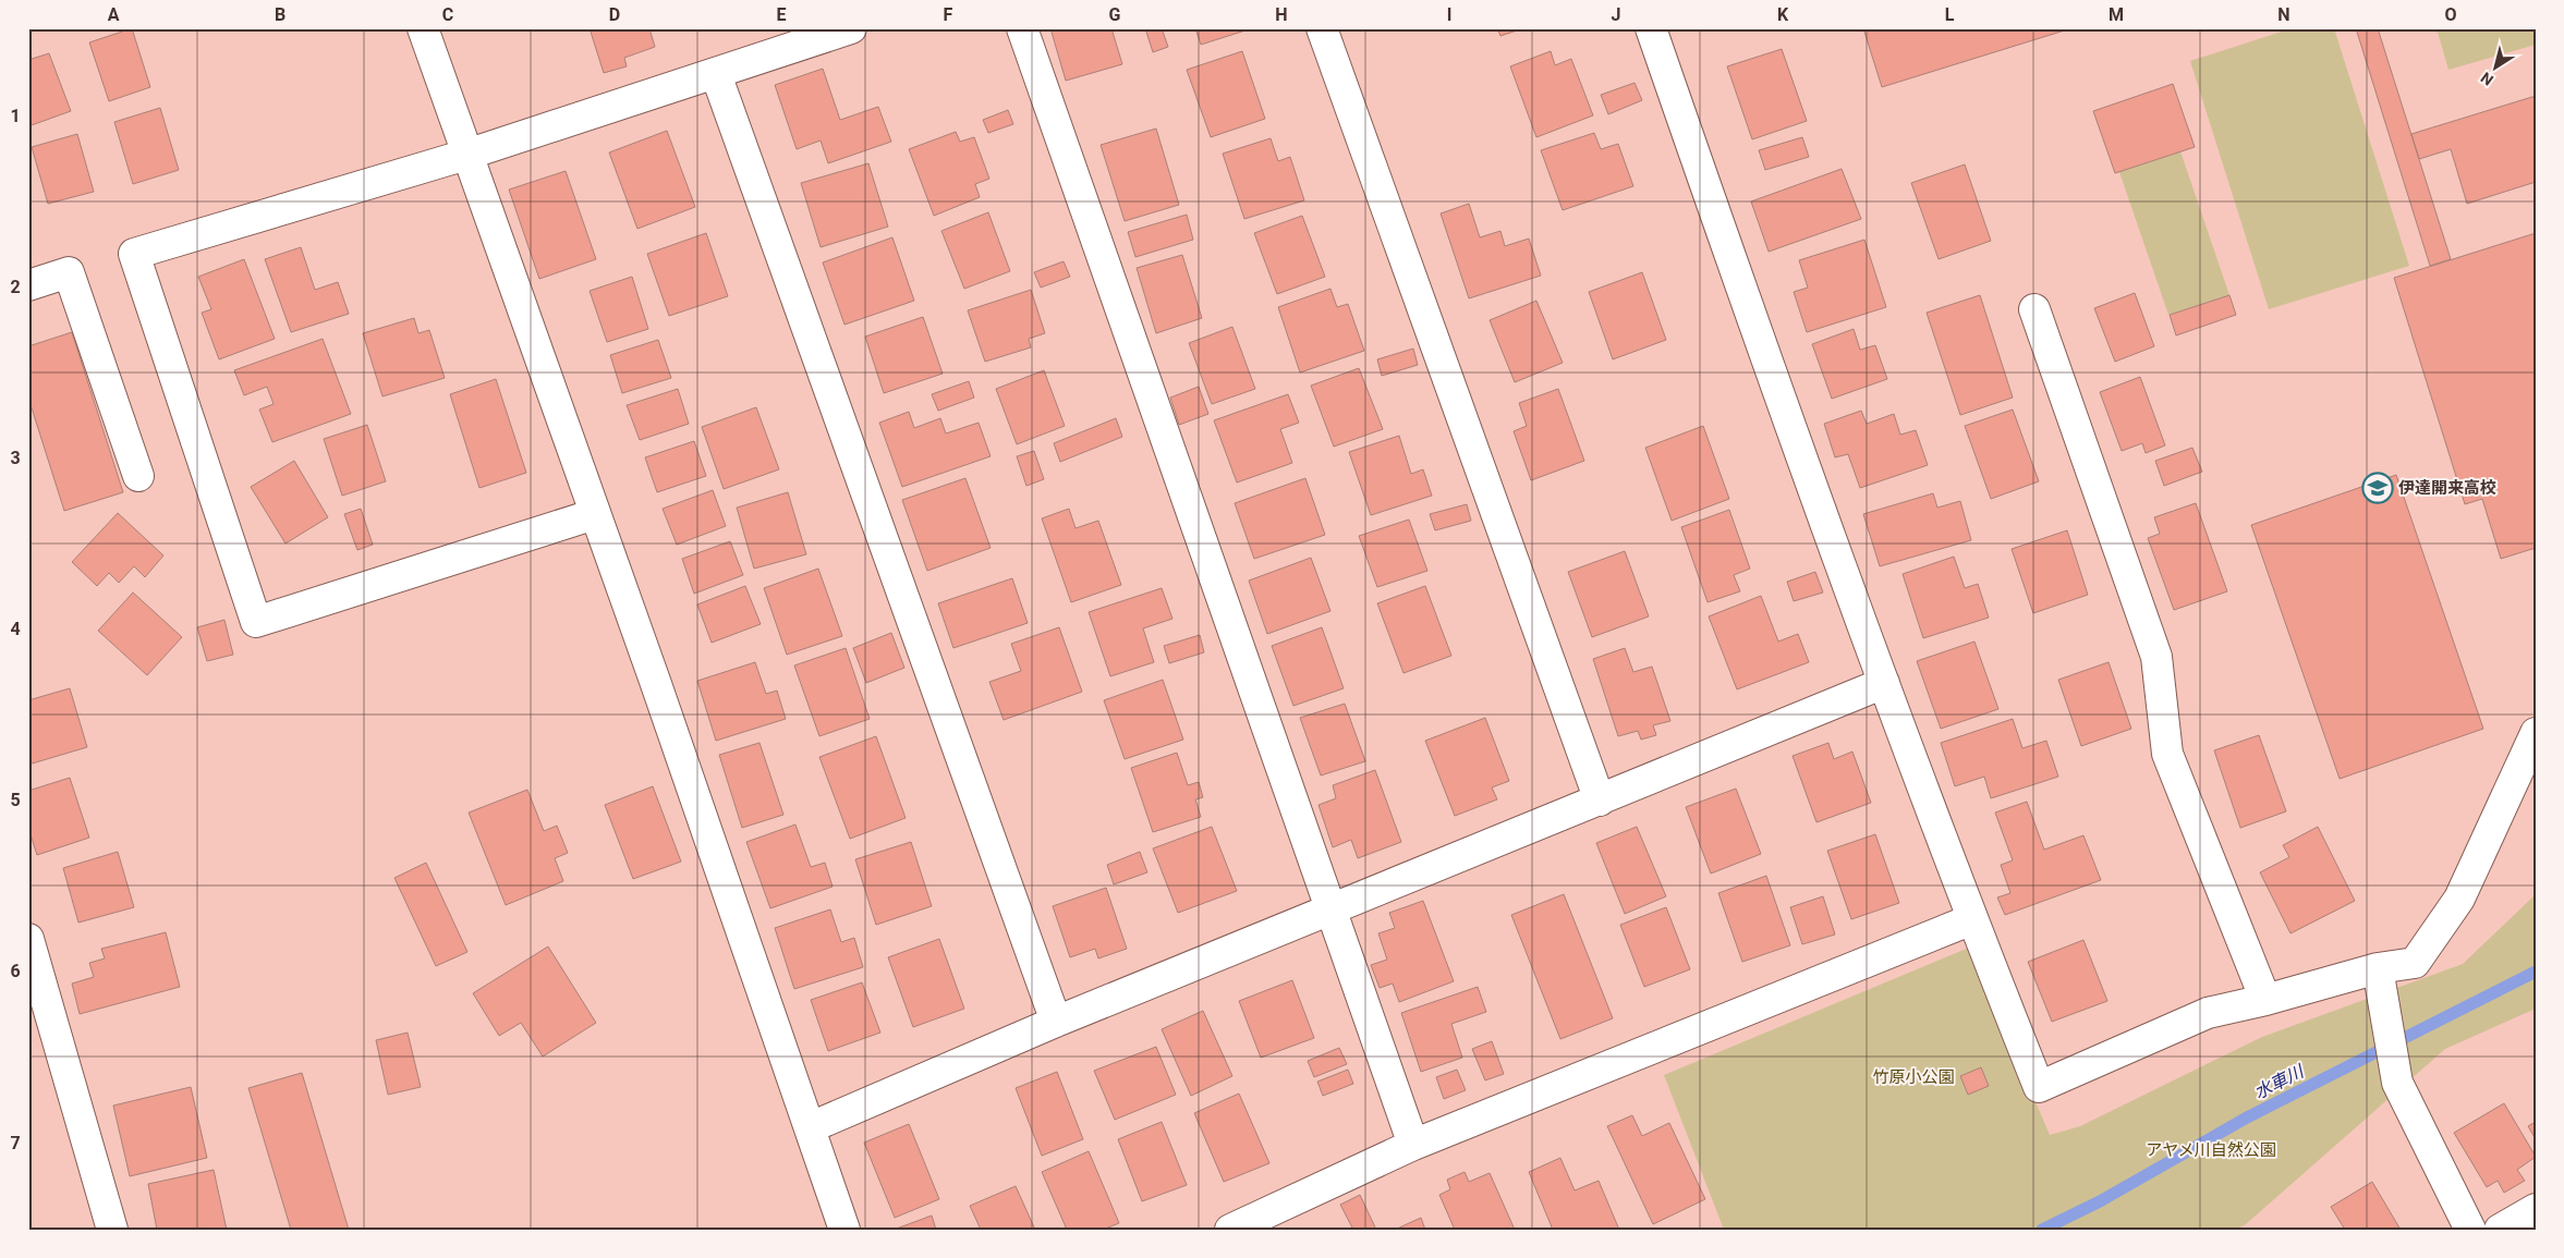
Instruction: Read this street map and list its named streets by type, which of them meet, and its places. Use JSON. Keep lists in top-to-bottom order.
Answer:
{
  "water": ["水車川"],
  "parks": ["竹原小公園", "アヤメ川自然公園"],
  "places": {
    "school or university": ["伊達開来高校"]
  },
  "north": "bottom left",
  "grid": {
    "columns": [
      "A",
      "B",
      "C",
      "D",
      "E",
      "F",
      "G",
      "H",
      "I",
      "J",
      "K",
      "L",
      "M",
      "N",
      "O"
    ],
    "rows": [
      "1",
      "2",
      "3",
      "4",
      "5",
      "6",
      "7"
    ]
  }
}
